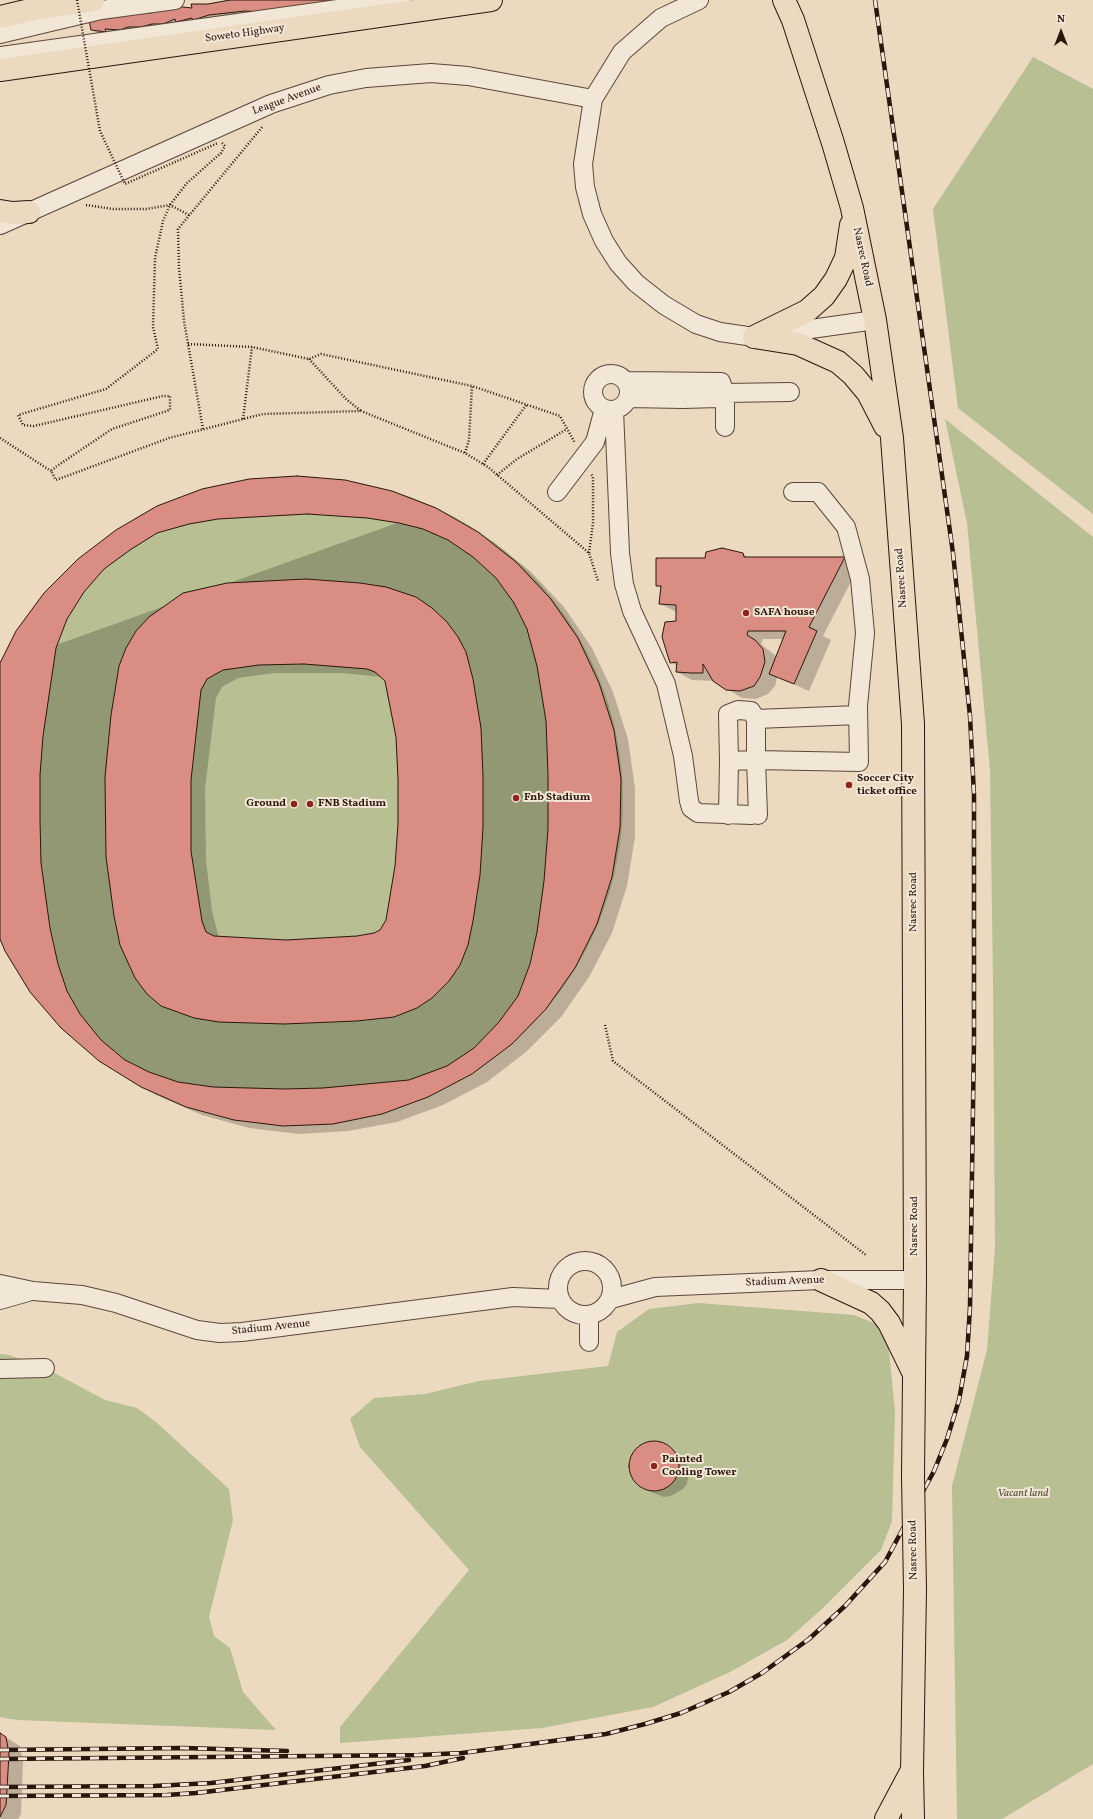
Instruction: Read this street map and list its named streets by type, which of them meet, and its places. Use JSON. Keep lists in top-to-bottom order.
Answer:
{
  "streets": {
    "main road": ["Soweto Highway", "Nasrec Road"],
    "street": ["League Avenue", "Stadium Avenue"]
  },
  "crossings": [
    ["Nasrec Road", "Stadium Avenue"]
  ],
  "parks": ["Vacant land"],
  "places": [
    "SAFA house",
    "Soccer City ticket office",
    "Fnb Stadium",
    "Ground",
    "FNB Stadium",
    "Painted Cooling Tower"
  ],
  "north": "top"
}
